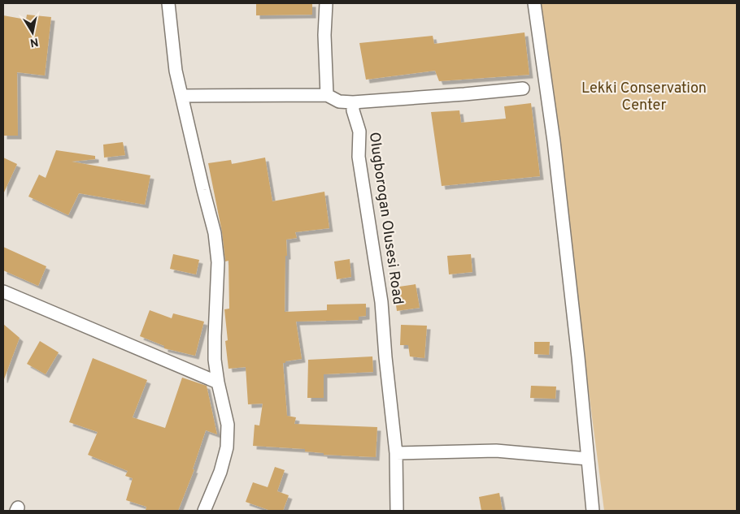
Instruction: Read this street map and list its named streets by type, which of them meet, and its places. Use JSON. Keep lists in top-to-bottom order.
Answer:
{
  "streets": {
    "street": ["Olugborogan Olusesi Road"]
  },
  "parks": ["Lekki Conservation Center"],
  "north": "bottom"
}
